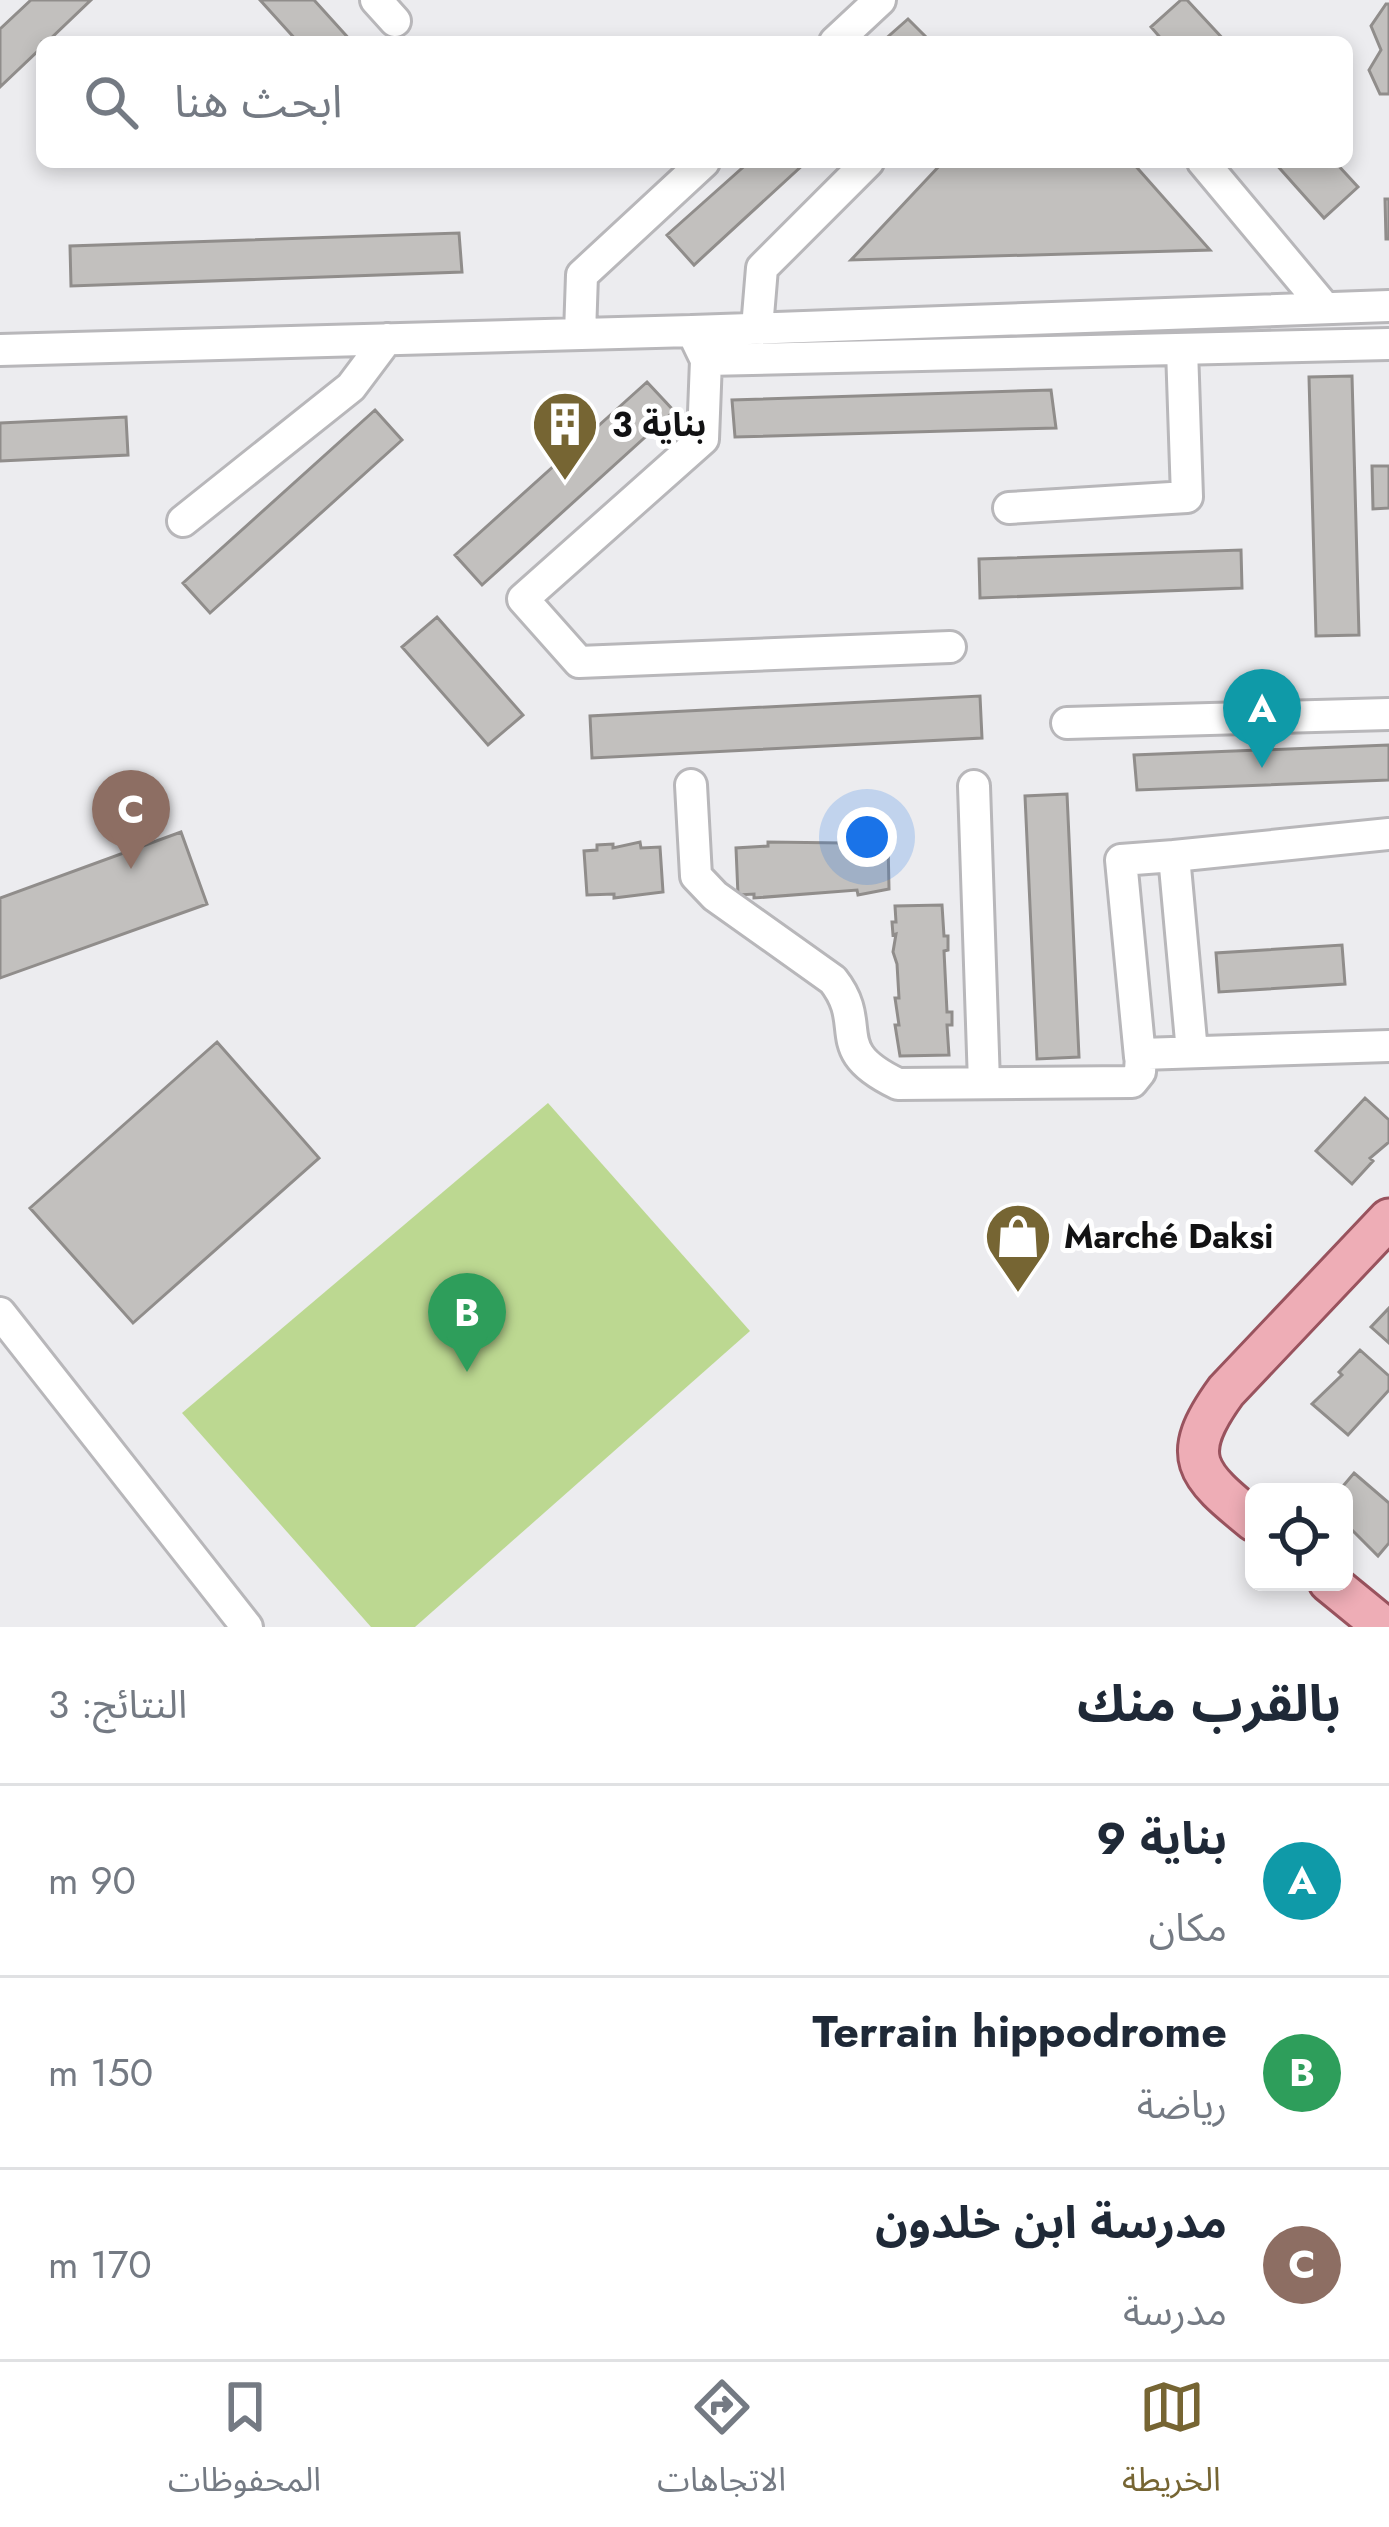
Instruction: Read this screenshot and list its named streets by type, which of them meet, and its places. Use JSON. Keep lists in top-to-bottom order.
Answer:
{
  "places": {
    "building": ["بناية 3"],
    "shop": ["Marché Daksi"]
  },
  "page": {
    "search": "ابحث هنا",
    "pins": ["A", "C", "B"],
    "heading": ["بالقرب منك", "النتائج: 3"],
    "list": [
      {
        "mark": "A",
        "name": "بناية 9",
        "note": "مكان",
        "value": "90 m"
      },
      {
        "mark": "B",
        "name": "Terrain hippodrome",
        "note": "رياضة",
        "value": "150 m"
      },
      {
        "mark": "C",
        "name": "مدرسة ابن خلدون",
        "note": "مدرسة",
        "value": "170 m"
      }
    ],
    "nav": ["الخريطة", "الاتجاهات", "المحفوظات"]
  }
}
